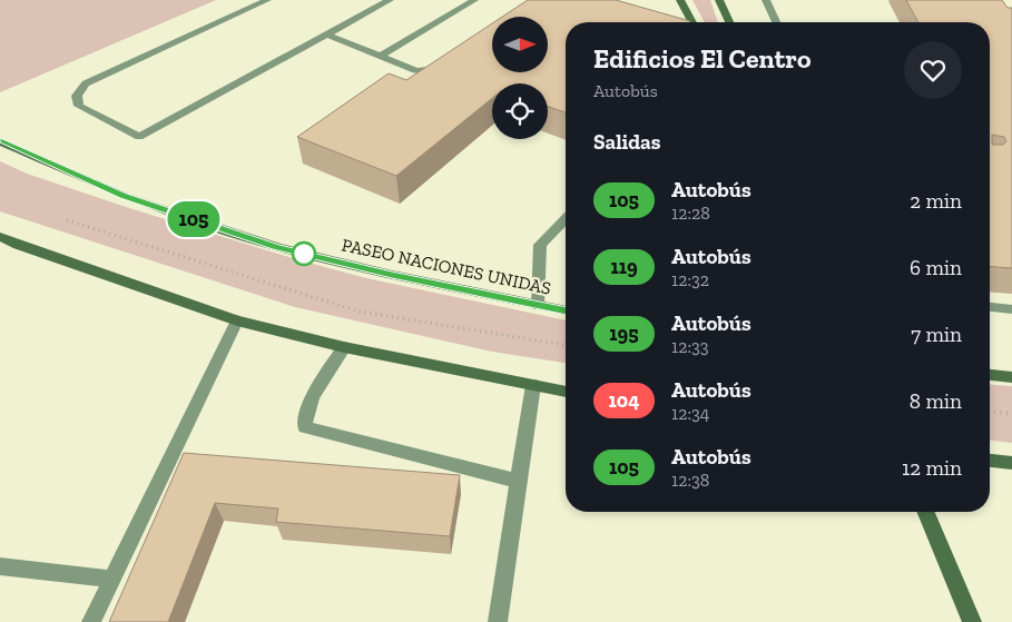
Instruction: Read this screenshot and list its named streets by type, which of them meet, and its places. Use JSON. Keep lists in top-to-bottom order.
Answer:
{
  "streets": {
    "main road": ["PASEO NACIONES UNIDAS"]
  },
  "lines": ["bus line 105"],
  "north": "right",
  "page": {
    "on_map": "105",
    "heading": [
      ["Edificios El Centro", "Autobús"],
      "Salidas"
    ],
    "list": [
      {
        "mark": "105",
        "name": "Autobús",
        "note": "12:28",
        "value": "2 min"
      },
      {
        "mark": "119",
        "name": "Autobús",
        "note": "12:32",
        "value": "6 min"
      },
      {
        "mark": "195",
        "name": "Autobús",
        "note": "12:33",
        "value": "7 min"
      },
      {
        "mark": "104",
        "name": "Autobús",
        "note": "12:34",
        "value": "8 min"
      },
      {
        "mark": "105",
        "name": "Autobús",
        "note": "12:38",
        "value": "12 min"
      }
    ]
  }
}
